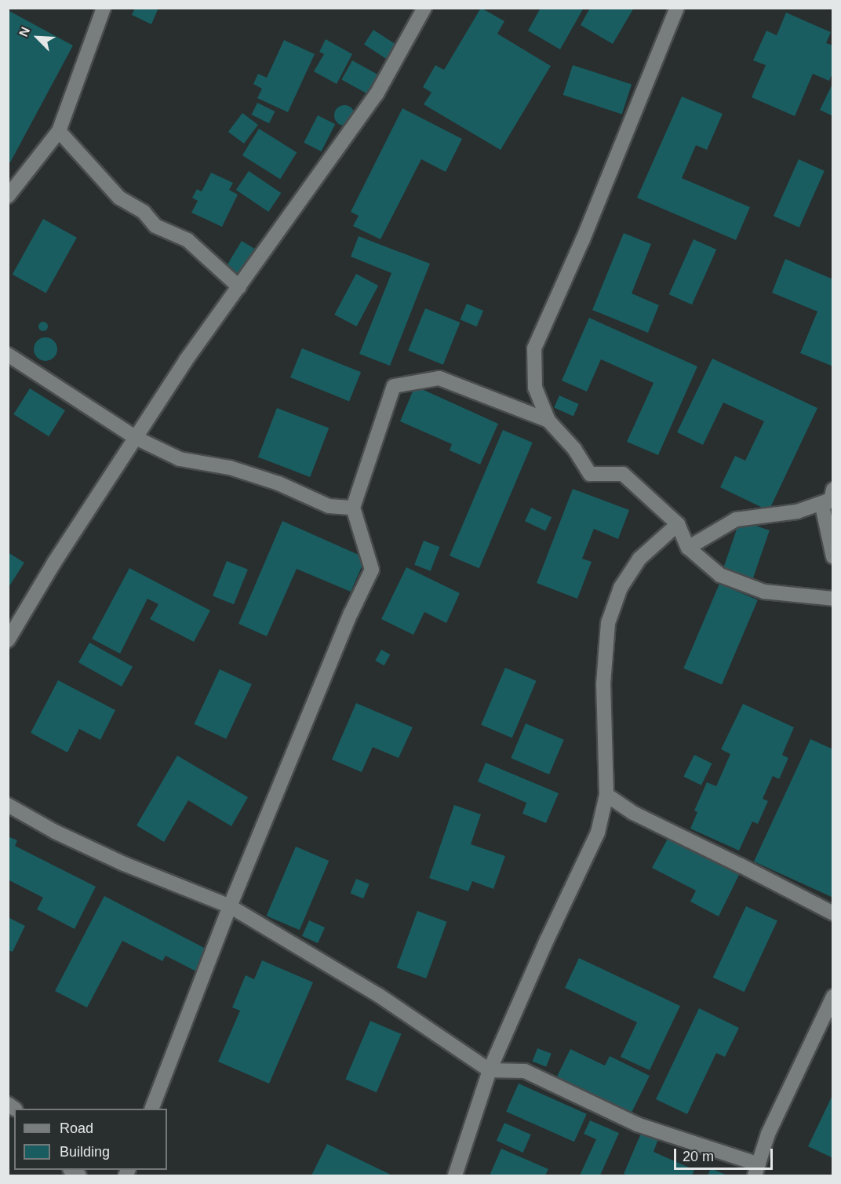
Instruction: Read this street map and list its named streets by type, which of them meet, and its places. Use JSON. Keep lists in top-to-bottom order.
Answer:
{
  "legend": ["Road", "Building"],
  "scale_bar": "20 m",
  "north": "top left"
}
